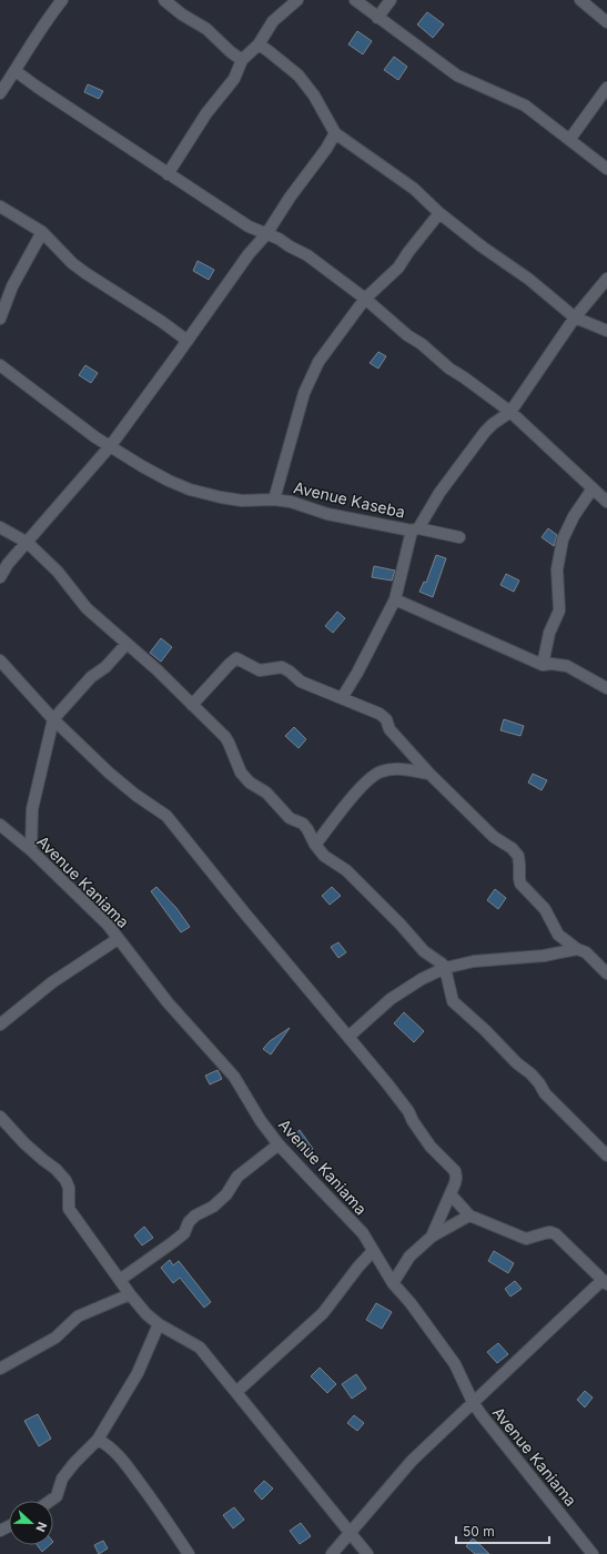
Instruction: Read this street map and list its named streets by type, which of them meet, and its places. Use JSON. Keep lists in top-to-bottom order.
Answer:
{
  "streets": {
    "street": ["Avenue Kaseba", "Avenue Kaniama"]
  },
  "scale_bar": "50 m",
  "north": "right"
}
